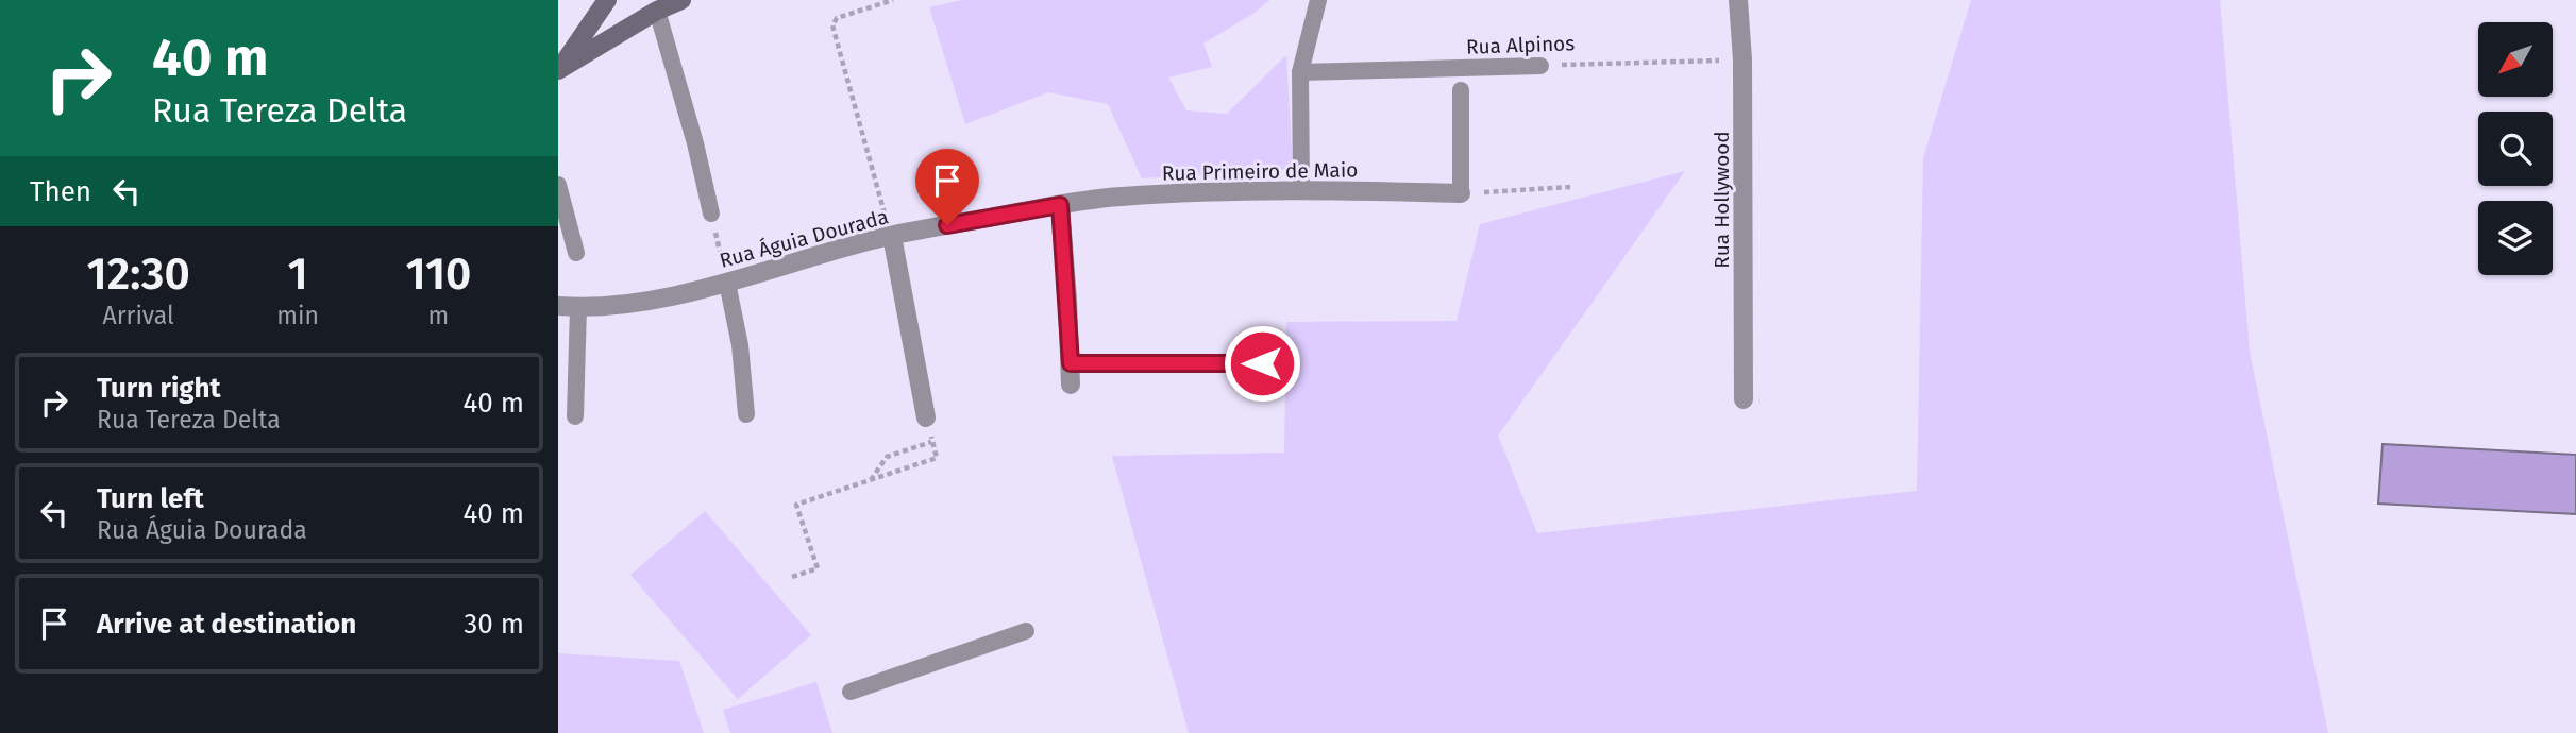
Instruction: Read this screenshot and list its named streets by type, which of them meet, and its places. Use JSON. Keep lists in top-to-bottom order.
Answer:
{
  "streets": {
    "street": ["Rua Primeiro de Maio", "Rua Hollywood", "Rua Águia Dourada"],
    "lane": ["Rua Alpinos"]
  },
  "crossings": [
    ["Rua Alpinos", "Rua Hollywood"],
    ["Rua Primeiro de Maio", "Rua Águia Dourada"]
  ],
  "north": "bottom left",
  "page": {
    "turn": ["40 m", "Rua Tereza Delta"],
    "then": "Then",
    "eta": [
      "12:30",
      "Arrival",
      "1",
      "min",
      "110",
      "m"
    ],
    "list": [
      {
        "name": "Turn right",
        "note": "Rua Tereza Delta",
        "value": "40 m"
      },
      {
        "name": "Turn left",
        "note": "Rua Águia Dourada",
        "value": "40 m"
      },
      {
        "name": "Arrive at destination",
        "value": "30 m"
      }
    ]
  }
}
